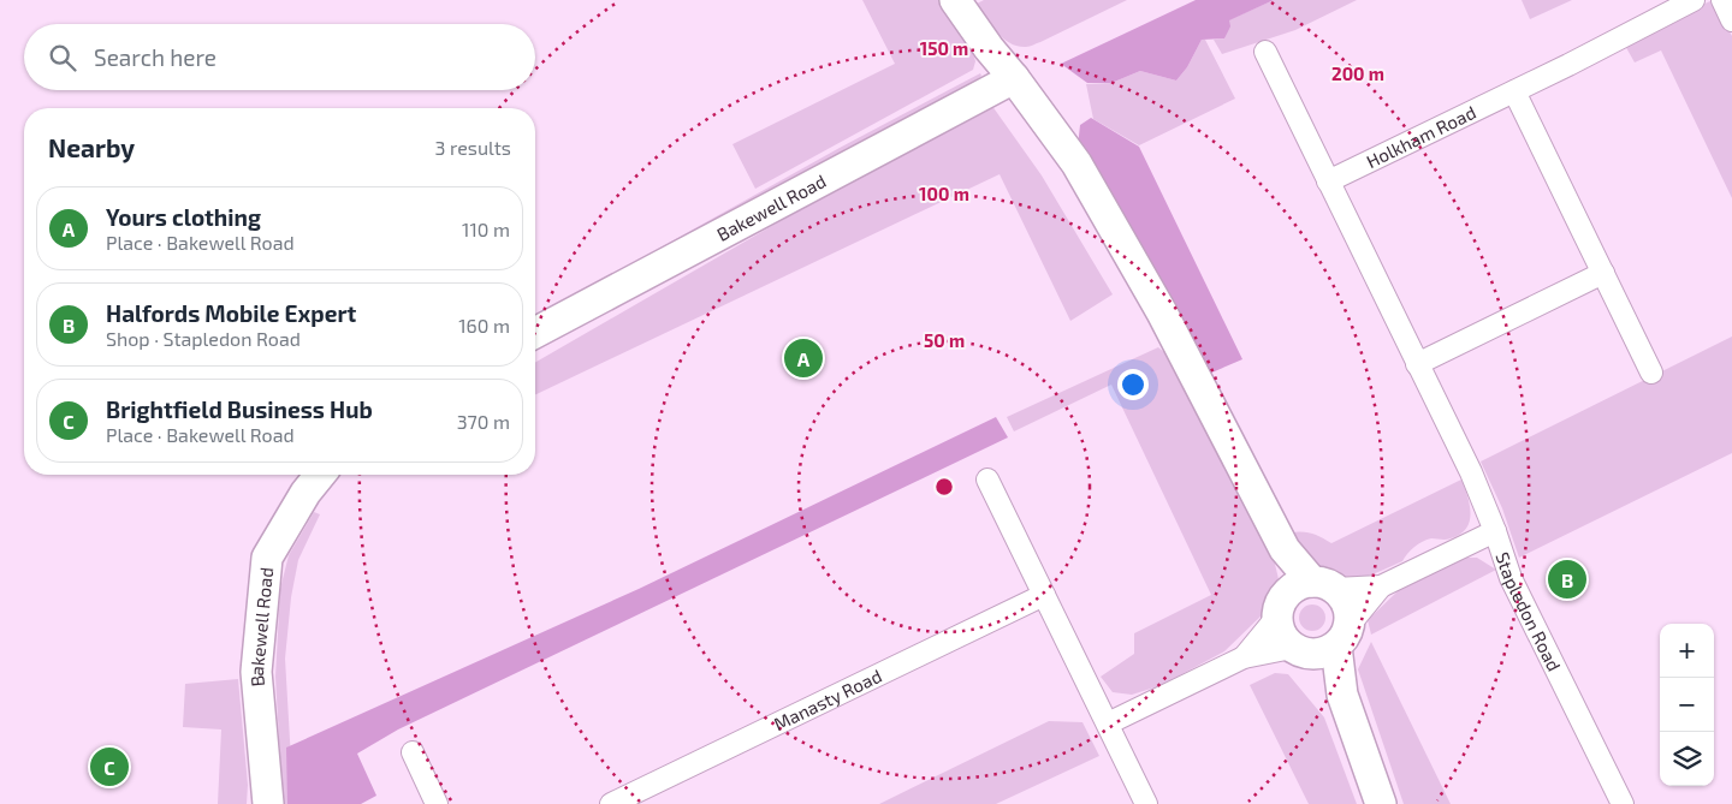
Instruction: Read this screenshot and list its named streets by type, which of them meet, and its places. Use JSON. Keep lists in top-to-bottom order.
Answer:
{
  "streets": {
    "street": [
      "Holkham Road",
      "Bakewell Road",
      "Stapledon Road",
      "Manasty Road"
    ]
  },
  "page": {
    "search": "Search here",
    "heading": ["Nearby", "3 results"],
    "list": [
      {
        "mark": "A",
        "name": "Yours clothing",
        "note": "Place · Bakewell Road",
        "value": "110 m"
      },
      {
        "mark": "B",
        "name": "Halfords Mobile Expert",
        "note": "Shop · Stapledon Road",
        "value": "160 m"
      },
      {
        "mark": "C",
        "name": "Brightfield Business Hub",
        "note": "Place · Bakewell Road",
        "value": "370 m"
      }
    ],
    "pins": ["A", "B", "C"],
    "map_buttons": ["+", "−"]
  },
  "rings": [
    "150 m",
    "200 m",
    "100 m",
    "50 m"
  ]
}
